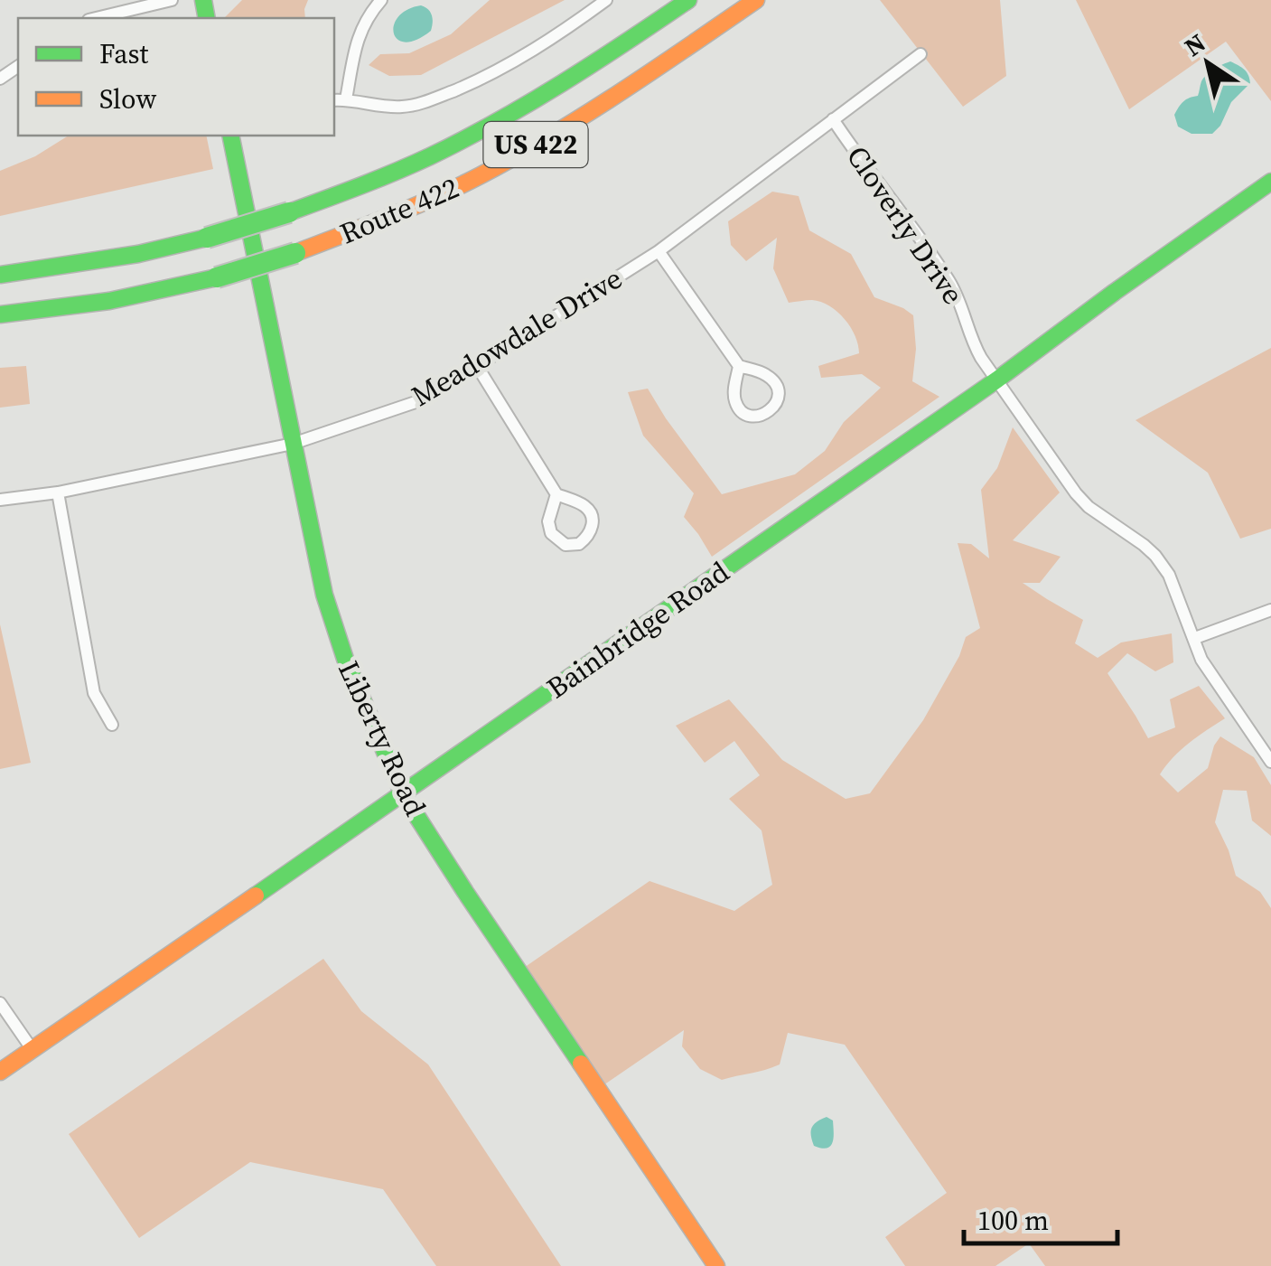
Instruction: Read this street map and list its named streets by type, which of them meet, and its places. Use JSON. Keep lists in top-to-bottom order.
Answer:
{
  "streets": {
    "main road": [
      "US 422",
      "Route 422",
      "Bainbridge Road",
      "Liberty Road"
    ],
    "street": ["Cloverly Drive", "Meadowdale Drive"]
  },
  "crossings": [
    ["Cloverly Drive", "Meadowdale Drive"],
    ["Cloverly Drive", "Bainbridge Road"],
    ["Meadowdale Drive", "Liberty Road"],
    ["Bainbridge Road", "Liberty Road"]
  ],
  "legend": ["Fast", "Slow"],
  "scale_bar": "100 m",
  "north": "top left"
}
